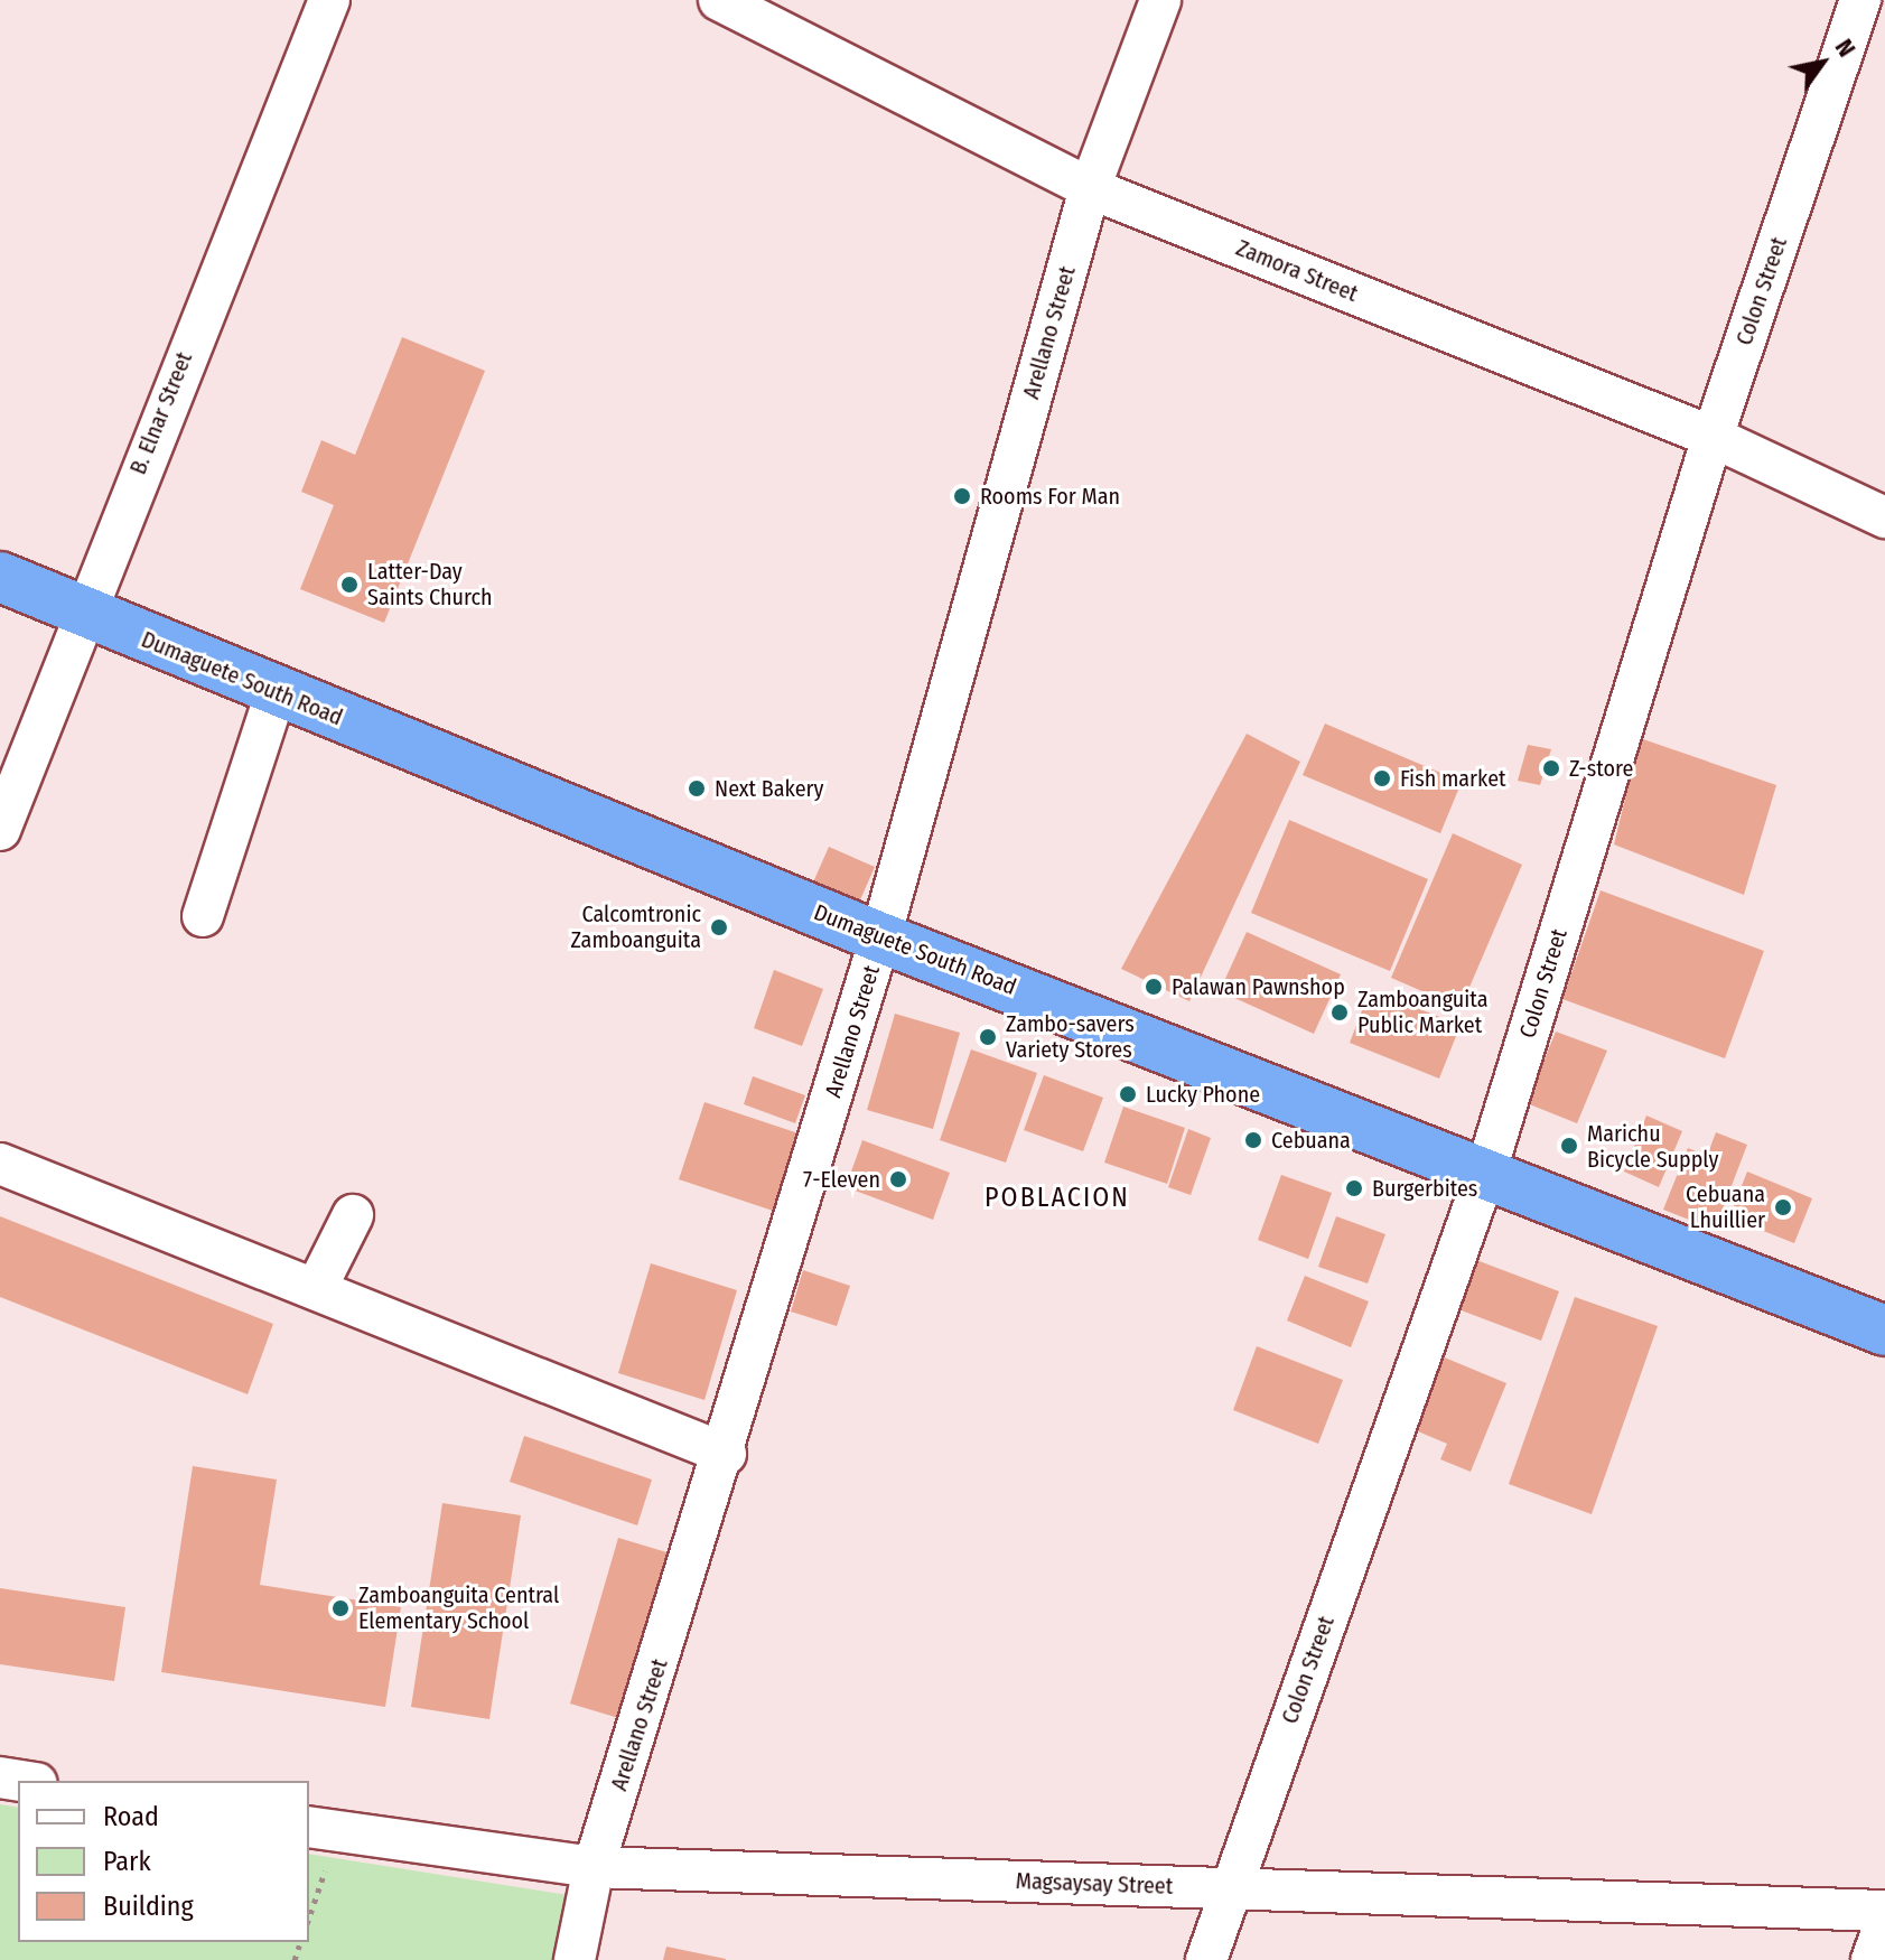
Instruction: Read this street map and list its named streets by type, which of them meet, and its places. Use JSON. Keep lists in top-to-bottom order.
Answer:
{
  "streets": {
    "highway": ["Dumaguete South Road"],
    "street": [
      "Zamora Street",
      "Colon Street",
      "Arellano Street",
      "B. Elnar Street",
      "Magsaysay Street"
    ]
  },
  "crossings": [
    ["Zamora Street", "Colon Street"],
    ["Zamora Street", "Arellano Street"],
    ["Colon Street", "Dumaguete South Road"],
    ["Colon Street", "Magsaysay Street"],
    ["Arellano Street", "Dumaguete South Road"],
    ["Arellano Street", "Magsaysay Street"],
    ["B. Elnar Street", "Dumaguete South Road"]
  ],
  "districts": ["POBLACION"],
  "places": [
    "Rooms For Man",
    "Latter-Day Saints Church",
    "Z-store",
    "Fish market",
    "Next Bakery",
    "Calcomtronic Zamboanguita",
    "Palawan Pawnshop",
    "Zamboanguita Public Market",
    "Zambo-savers Variety Stores",
    "Lucky Phone",
    "Cebuana",
    "Marichu Bicycle Supply",
    "7-Eleven",
    "Burgerbites",
    "Cebuana Lhuillier",
    "Zamboanguita Central Elementary School"
  ],
  "legend": ["Road", "Park", "Building"],
  "north": "top right"
}
